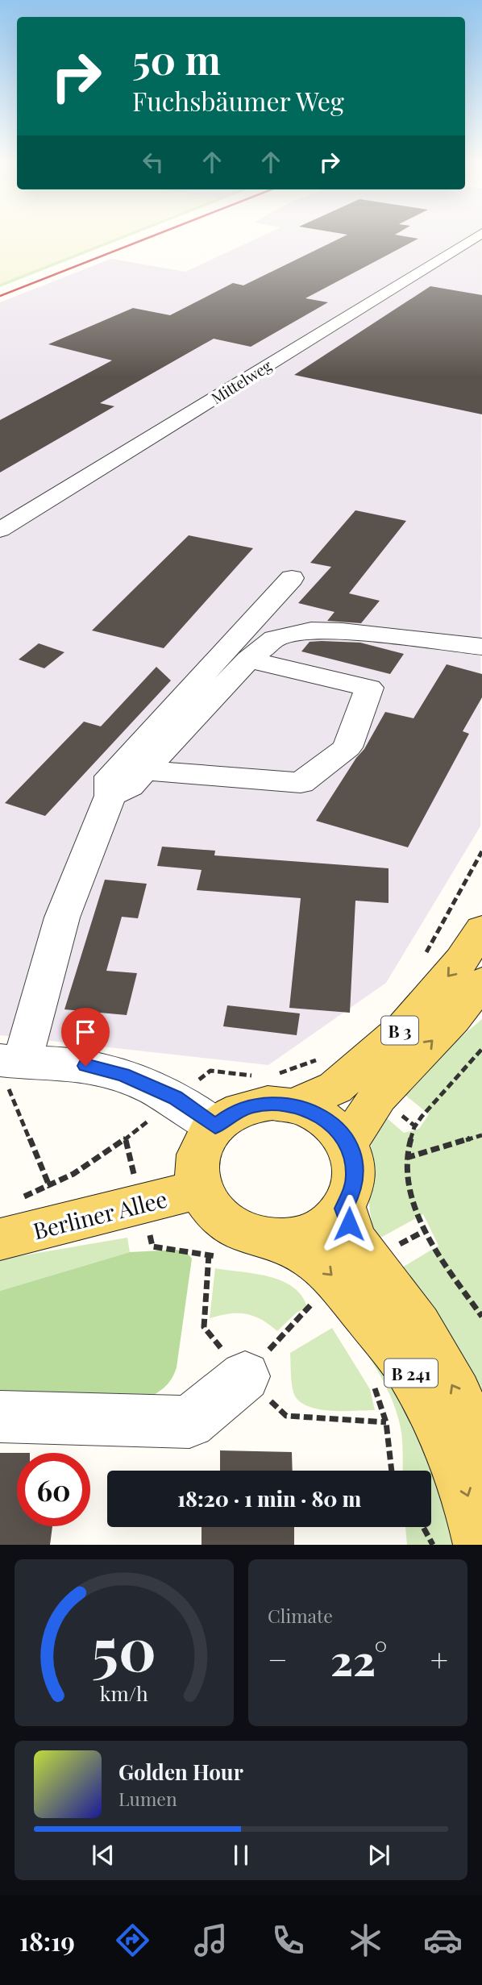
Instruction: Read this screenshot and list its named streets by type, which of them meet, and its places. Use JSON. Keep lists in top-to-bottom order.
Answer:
{
  "streets": {
    "main road": ["B 3", "Berliner Allee", "B 241"],
    "street": ["Mittelweg"]
  },
  "crossings": [
    ["B 3", "Berliner Allee"],
    ["B 3", "B 241"],
    ["Berliner Allee", "B 241"]
  ],
  "page": {
    "turn": ["50 m", "Fuchsbäumer Weg"],
    "limit": "60",
    "trip": "18:20 · 1 min · 80 m",
    "tile": "Climate",
    "heat": ["−", "22°", "+"],
    "song": ["Golden Hour", "Lumen"],
    "tabs": "18:19",
    "gauge": ["50", "km/h"]
  }
}
